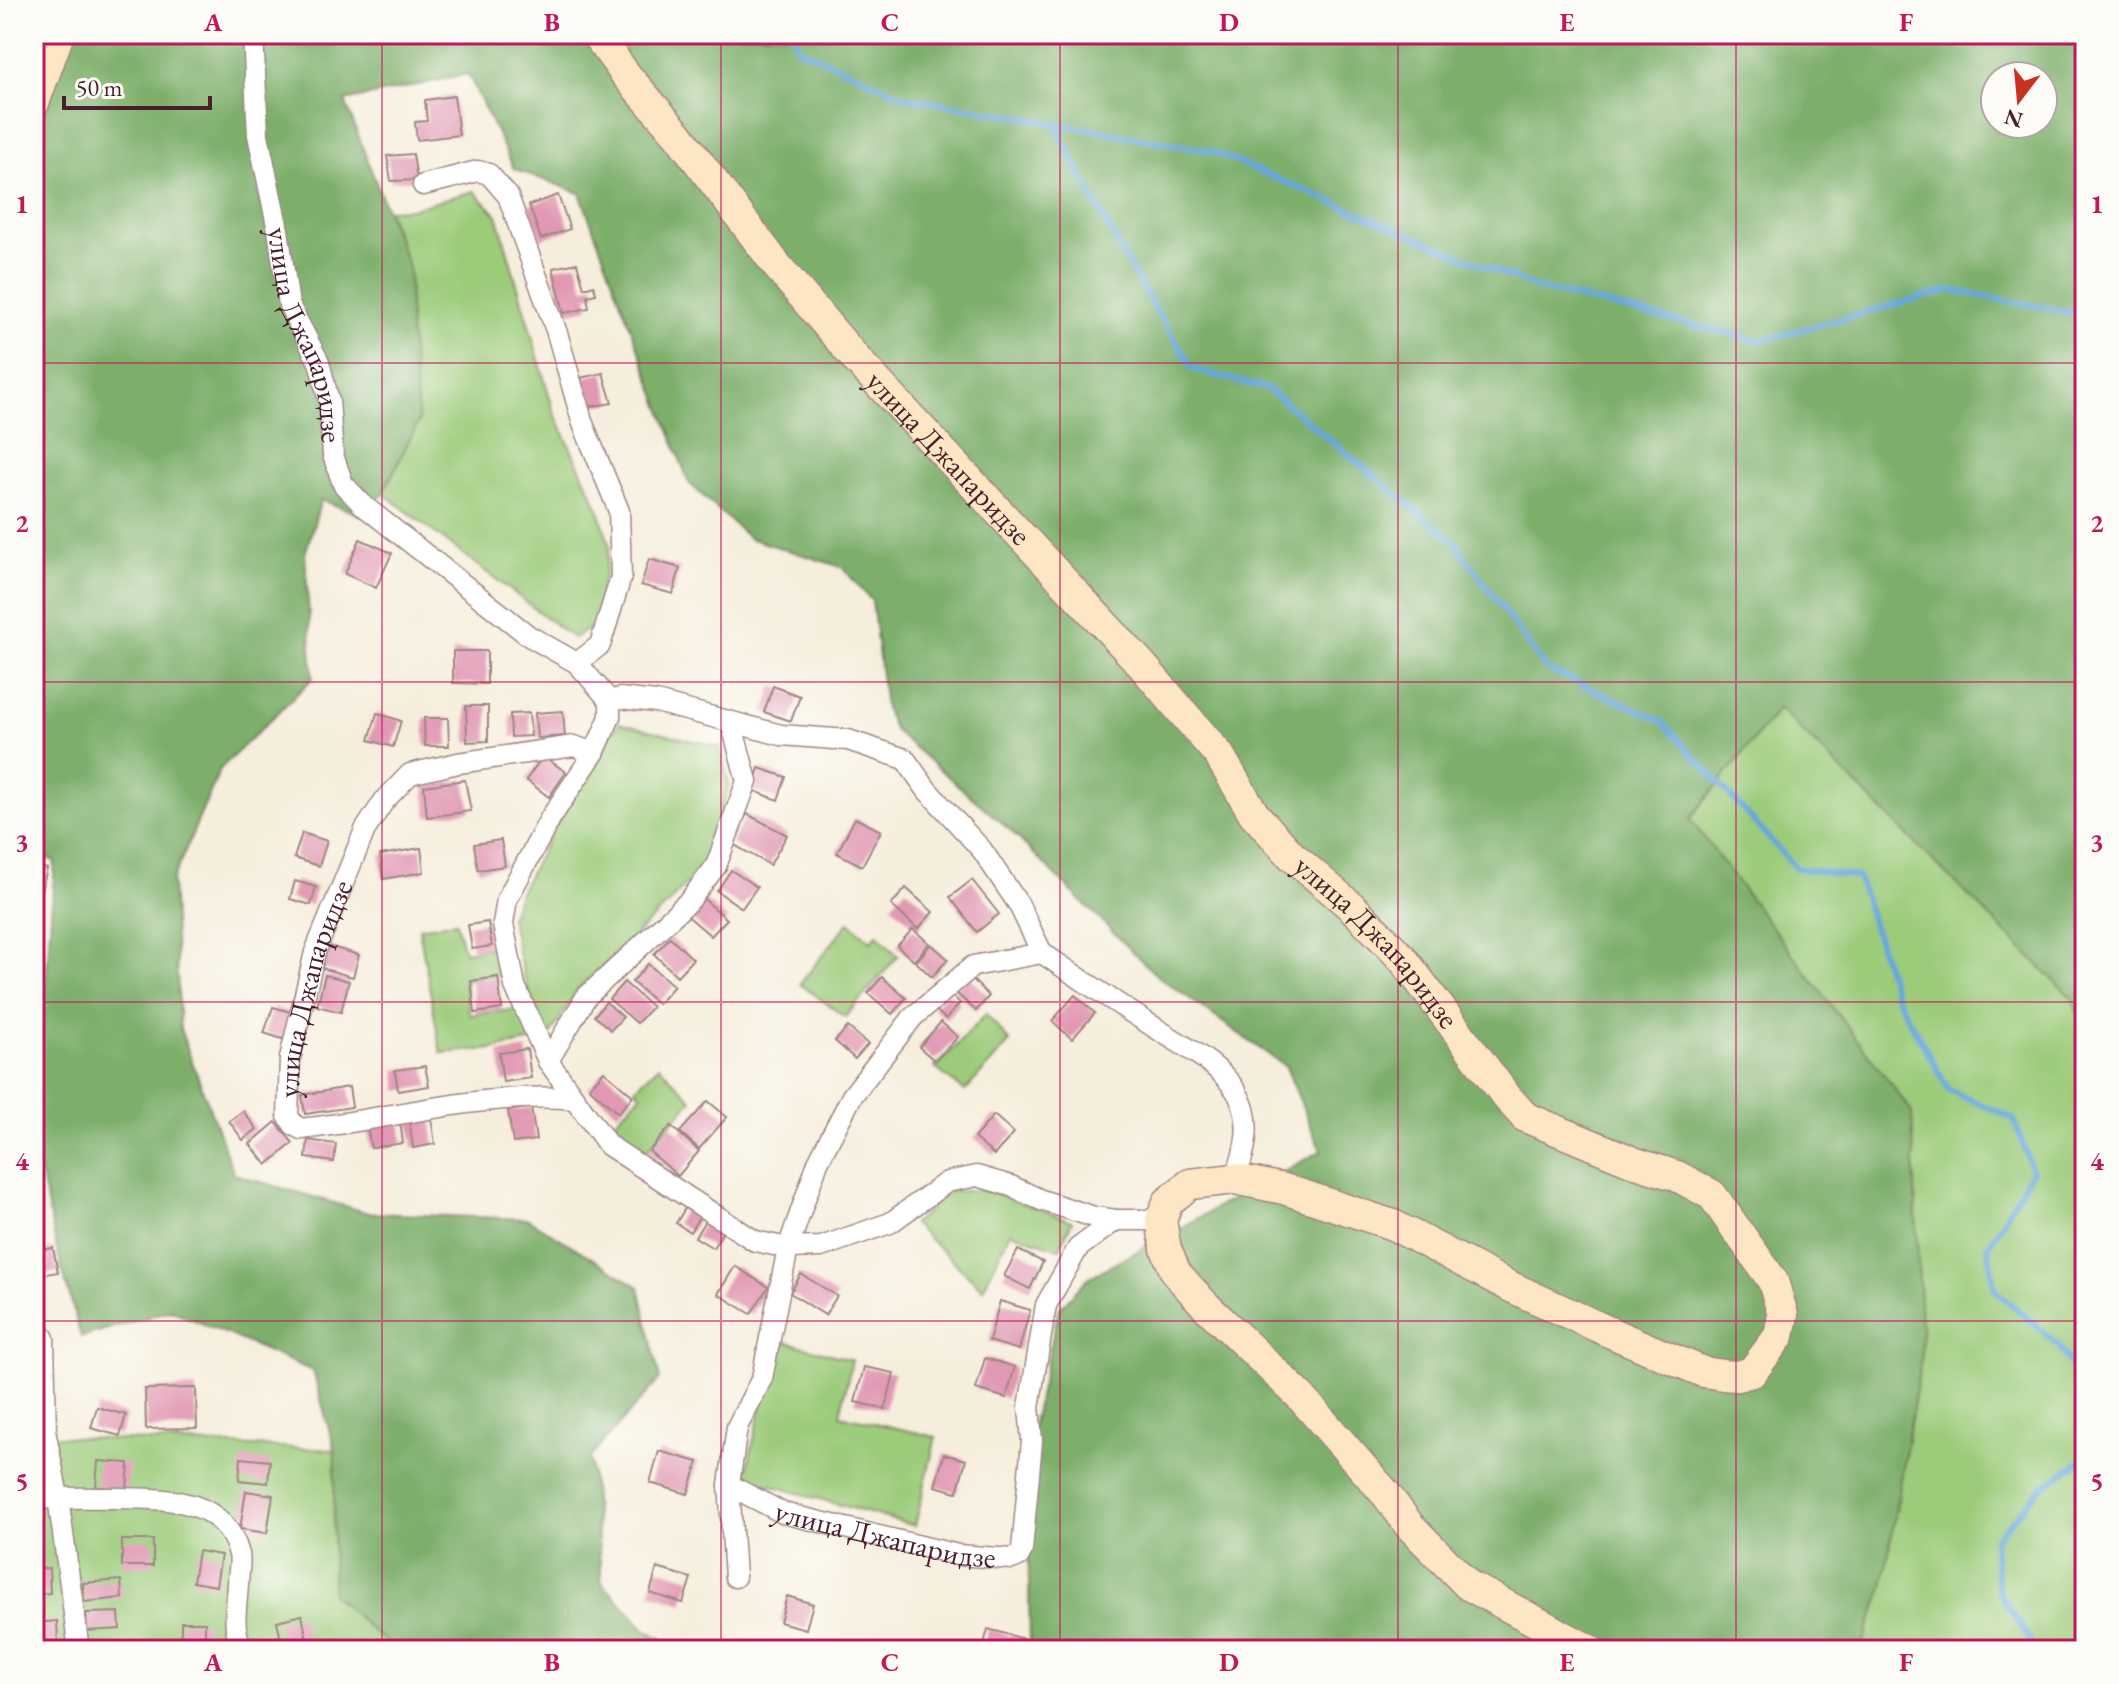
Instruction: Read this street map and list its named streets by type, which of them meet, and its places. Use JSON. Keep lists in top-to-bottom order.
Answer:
{
  "streets": {
    "street": ["улица Джапаридзе"]
  },
  "scale_bar": "50 m",
  "north": "bottom",
  "grid": {
    "columns": [
      "A",
      "B",
      "C",
      "D",
      "E",
      "F"
    ],
    "rows": [
      "1",
      "2",
      "3",
      "4",
      "5"
    ]
  }
}
